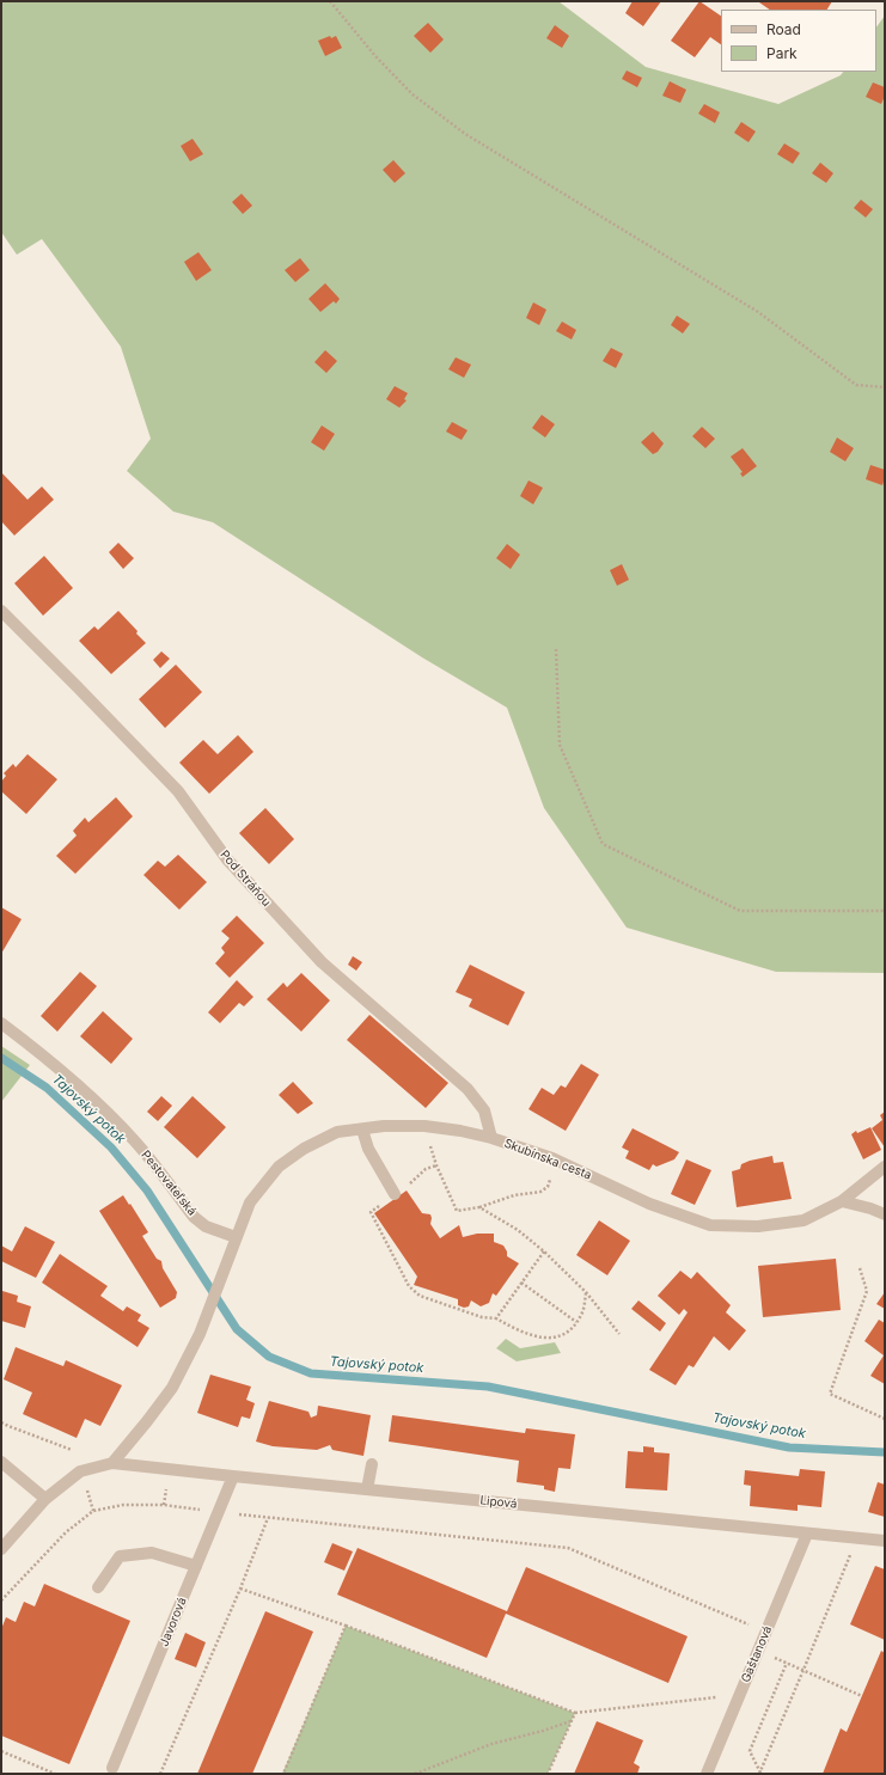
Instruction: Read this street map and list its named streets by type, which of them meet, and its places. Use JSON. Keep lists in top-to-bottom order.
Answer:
{
  "streets": {
    "street": [
      "Pod Stráňou",
      "Skubínska cesta",
      "Pestovateľská",
      "Lipová",
      "Javorová",
      "Gaštanová"
    ]
  },
  "crossings": [
    ["Pod Stráňou", "Skubínska cesta"],
    ["Skubínska cesta", "Pestovateľská"],
    ["Skubínska cesta", "Lipová"],
    ["Lipová", "Javorová"],
    ["Lipová", "Gaštanová"]
  ],
  "water": ["Tajovský potok"],
  "legend": ["Road", "Park"]
}
